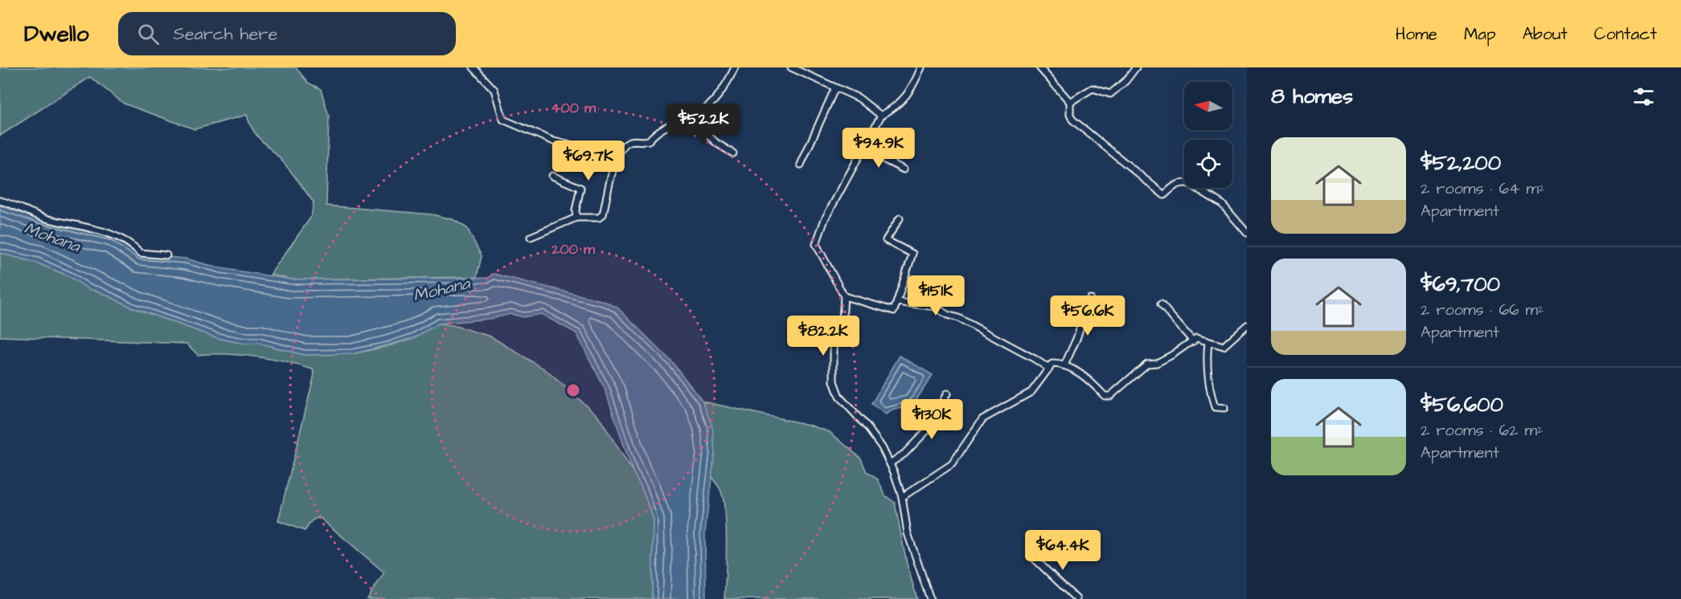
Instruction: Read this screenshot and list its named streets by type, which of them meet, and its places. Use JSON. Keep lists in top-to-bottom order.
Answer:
{
  "water": ["Mohana"],
  "north": "left",
  "page": {
    "header": "Dwello",
    "search": "Search here",
    "nav": [
      "Home",
      "Map",
      "About",
      "Contact"
    ],
    "heading": "8 homes",
    "price": [
      "$52.2K",
      "$94.9K",
      "$69.7K",
      "$151K",
      "$56.6K",
      "$82.2K",
      "$130K",
      "$64.4K"
    ],
    "list": [
      {
        "name": "$52,200",
        "note": "2 rooms · 64 m² · Apartment"
      },
      {
        "name": "$69,700",
        "note": "2 rooms · 66 m² · Apartment"
      },
      {
        "name": "$56,600",
        "note": "2 rooms · 62 m² · Apartment"
      }
    ]
  },
  "rings": ["400 m", "200 m"]
}
